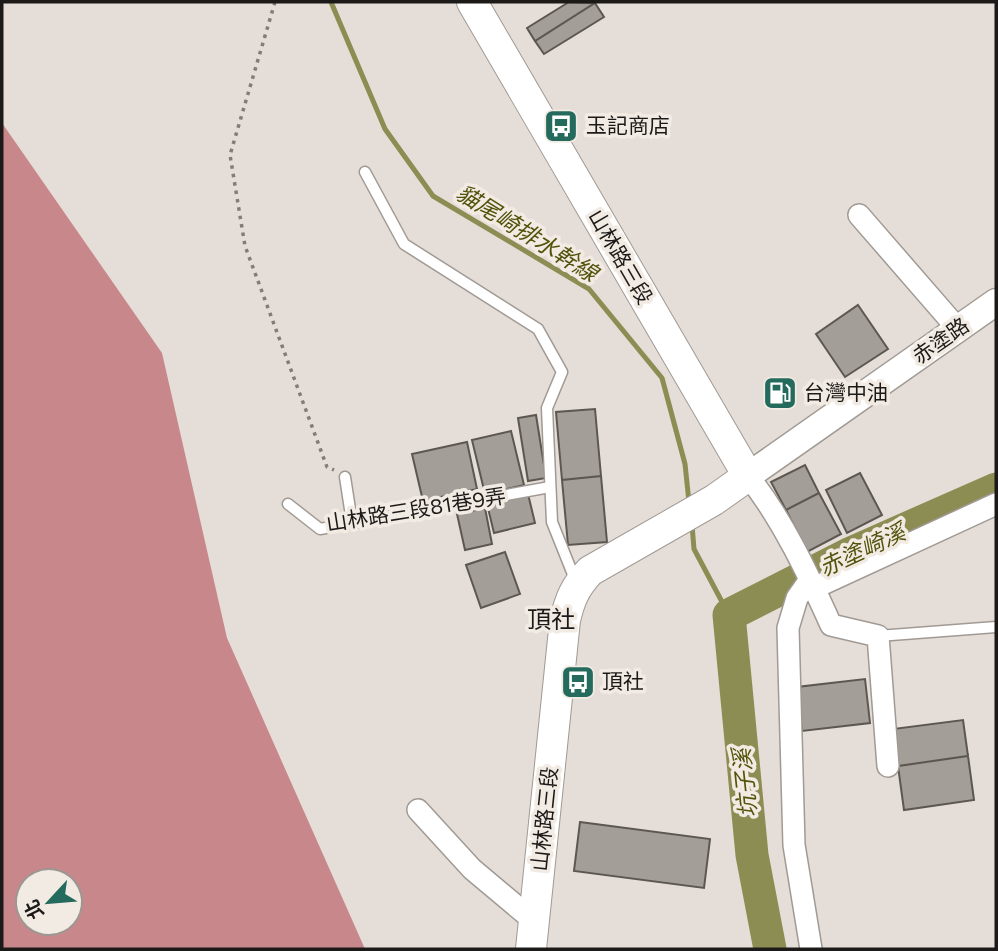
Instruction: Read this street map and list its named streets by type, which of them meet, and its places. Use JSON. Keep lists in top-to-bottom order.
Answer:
{
  "streets": {
    "main road": ["山林路三段"],
    "street": ["赤塗路"],
    "lane": ["山林路三段81巷9弄"]
  },
  "crossings": [
    ["山林路三段", "赤塗路"]
  ],
  "districts": ["頂社"],
  "water": ["貓尾崎排水幹線", "赤塗崎溪", "坑子溪"],
  "places": {
    "bus stop": ["玉記商店", "頂社"],
    "fuel station": ["台灣中油"]
  },
  "north": "bottom left"
}
